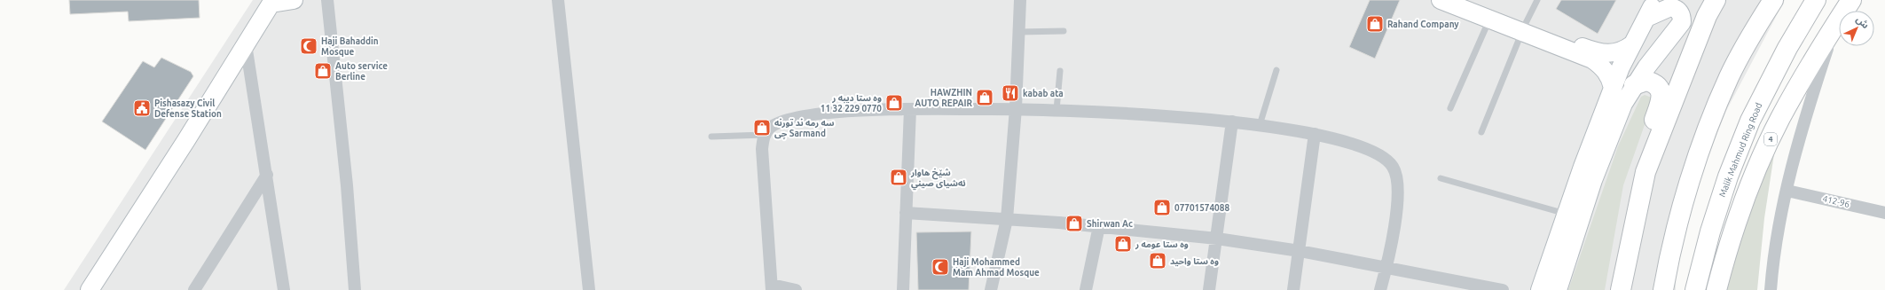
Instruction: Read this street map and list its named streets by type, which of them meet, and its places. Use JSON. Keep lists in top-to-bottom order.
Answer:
{
  "streets": {
    "highway": ["4", "Malik Mahmud Ring Road"],
    "street": ["412-96"]
  },
  "places": {
    "shop": [
      "Rahand Company",
      "Auto service Berline",
      "HAWZHIN AUTO REPAIR",
      "وه ستا دیبه ر 11 32 229 0770",
      "سه رمه ند تورنه چی Sarmand",
      "شێخ هاوار ئەشیای صيني",
      "07701574088",
      "Shirwan Ac",
      "وه ستا عومه ر",
      "وه ستا واحید"
    ],
    "mosque": ["Haji Bahaddin Mosque", "Haji Mohammed Mam Ahmad Mosque"],
    "restaurant": ["kabab ata"],
    "public building": ["Pishasazy Civil Defense Station"]
  },
  "north": "top right"
}
